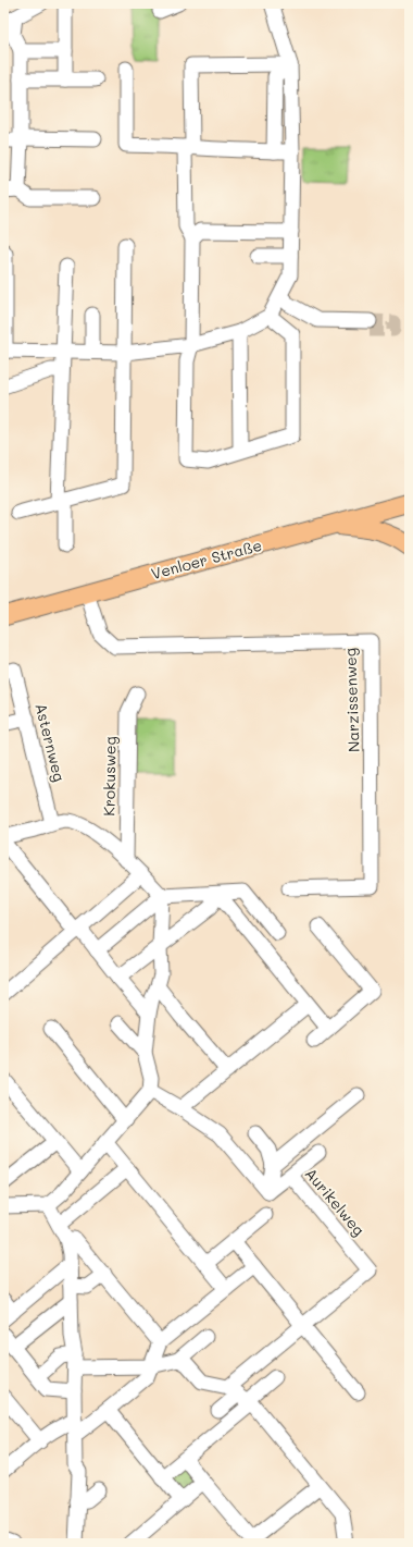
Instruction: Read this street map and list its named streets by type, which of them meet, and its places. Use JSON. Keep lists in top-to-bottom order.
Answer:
{
  "streets": {
    "main road": ["Venloer Straße"],
    "street": [
      "Narzissenweg",
      "Asternweg",
      "Krokusweg",
      "Aurikelweg"
    ]
  },
  "crossings": [
    ["Venloer Straße", "Narzissenweg"]
  ]
}
